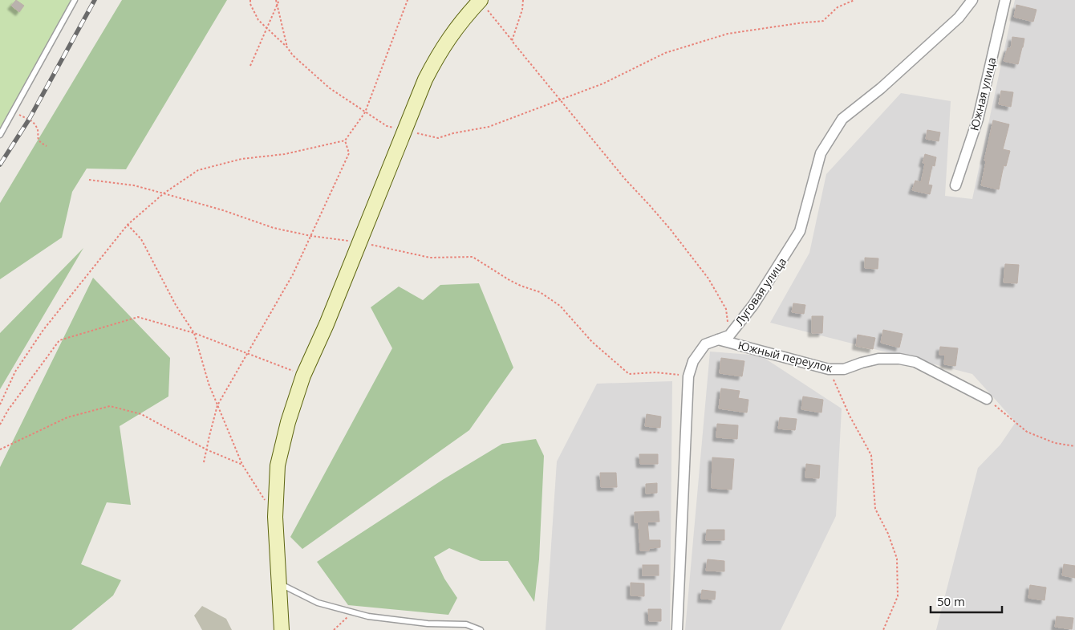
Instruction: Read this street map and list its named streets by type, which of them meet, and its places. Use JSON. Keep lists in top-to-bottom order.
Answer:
{
  "streets": {
    "street": ["Южная улица", "Луговая улица", "Южный переулок"]
  },
  "crossings": [
    ["Луговая улица", "Южный переулок"]
  ],
  "scale_bar": "50 m"
}
